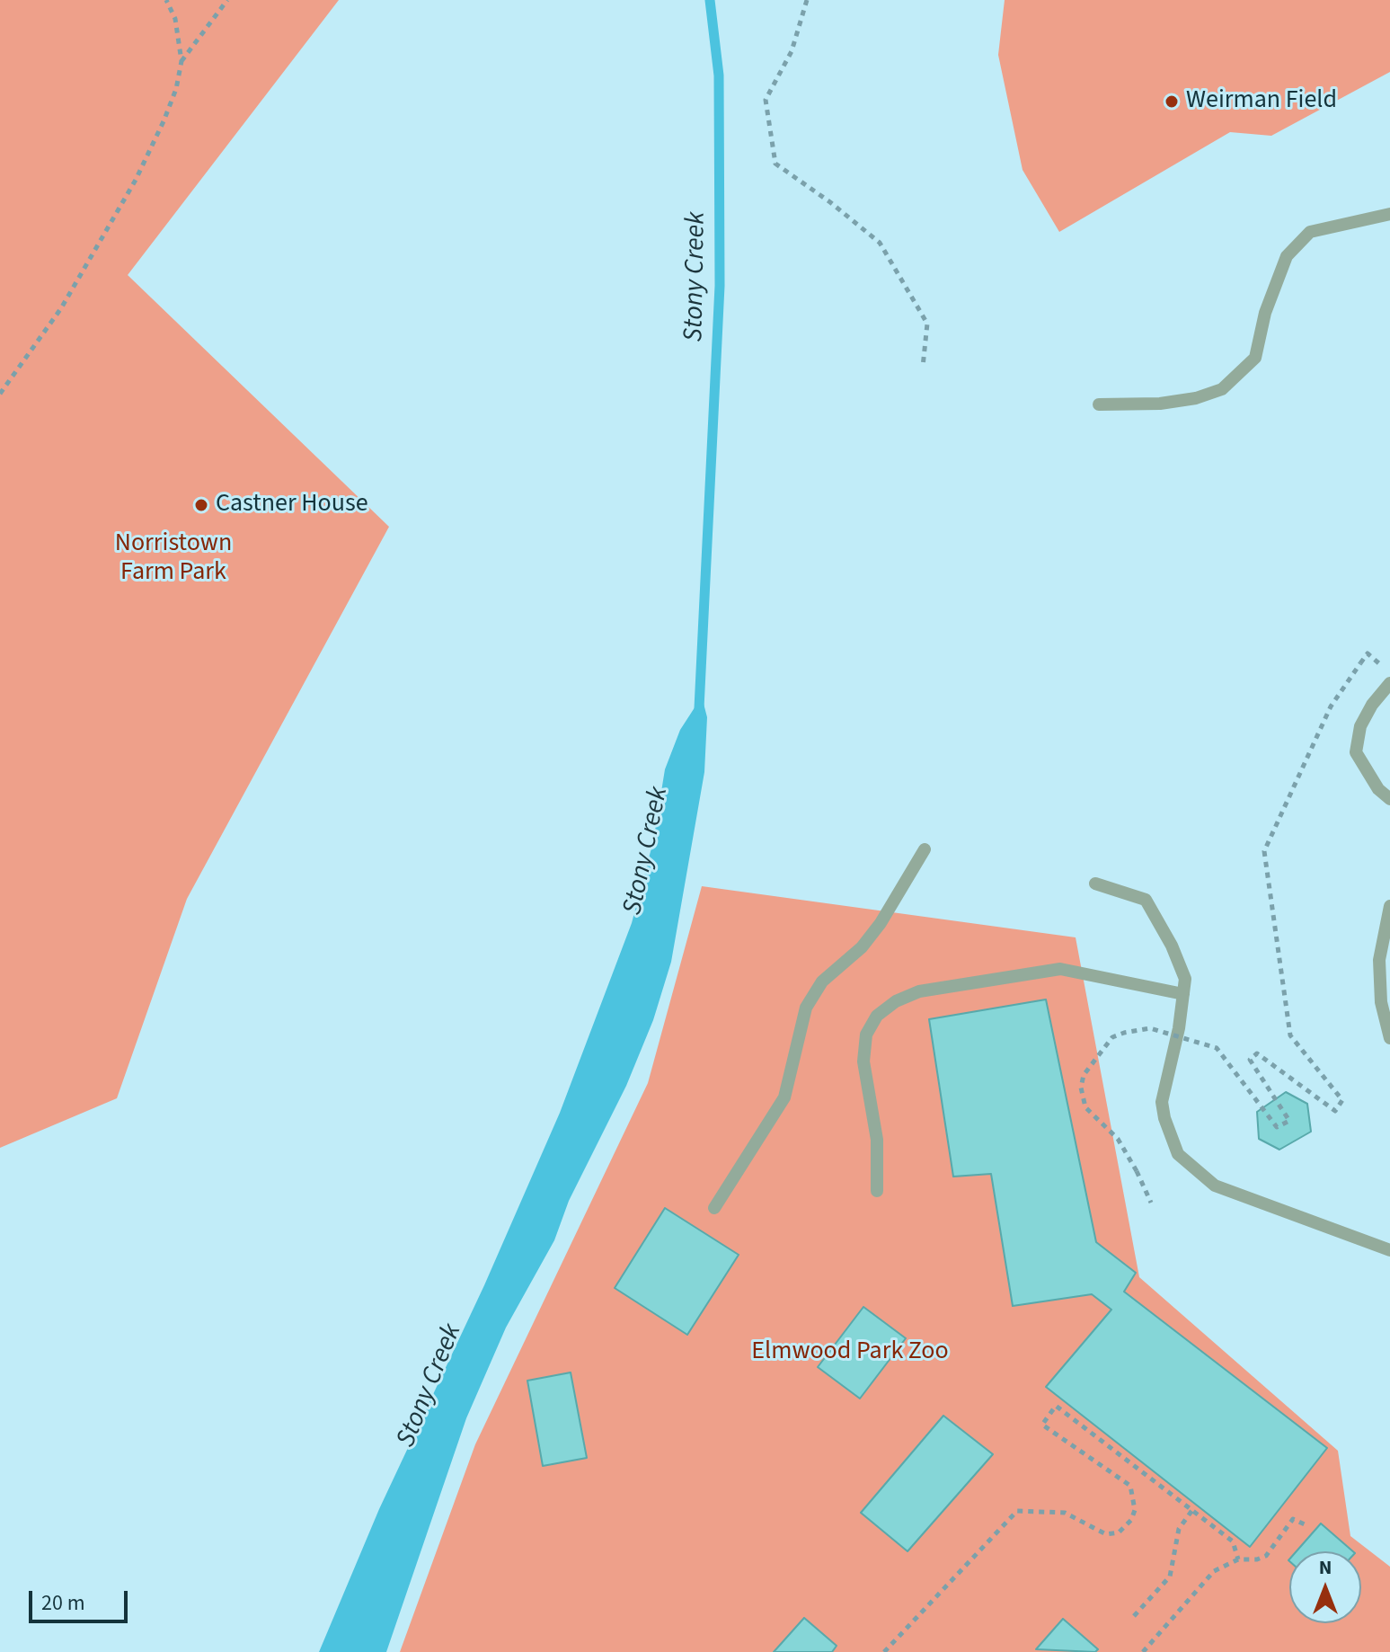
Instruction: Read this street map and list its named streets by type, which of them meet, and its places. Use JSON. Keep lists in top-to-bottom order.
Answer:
{
  "water": ["Stony Creek"],
  "parks": ["Norristown Farm Park", "Elmwood Park Zoo"],
  "places": ["Weirman Field", "Castner House"],
  "scale_bar": "20 m",
  "north": "top"
}
